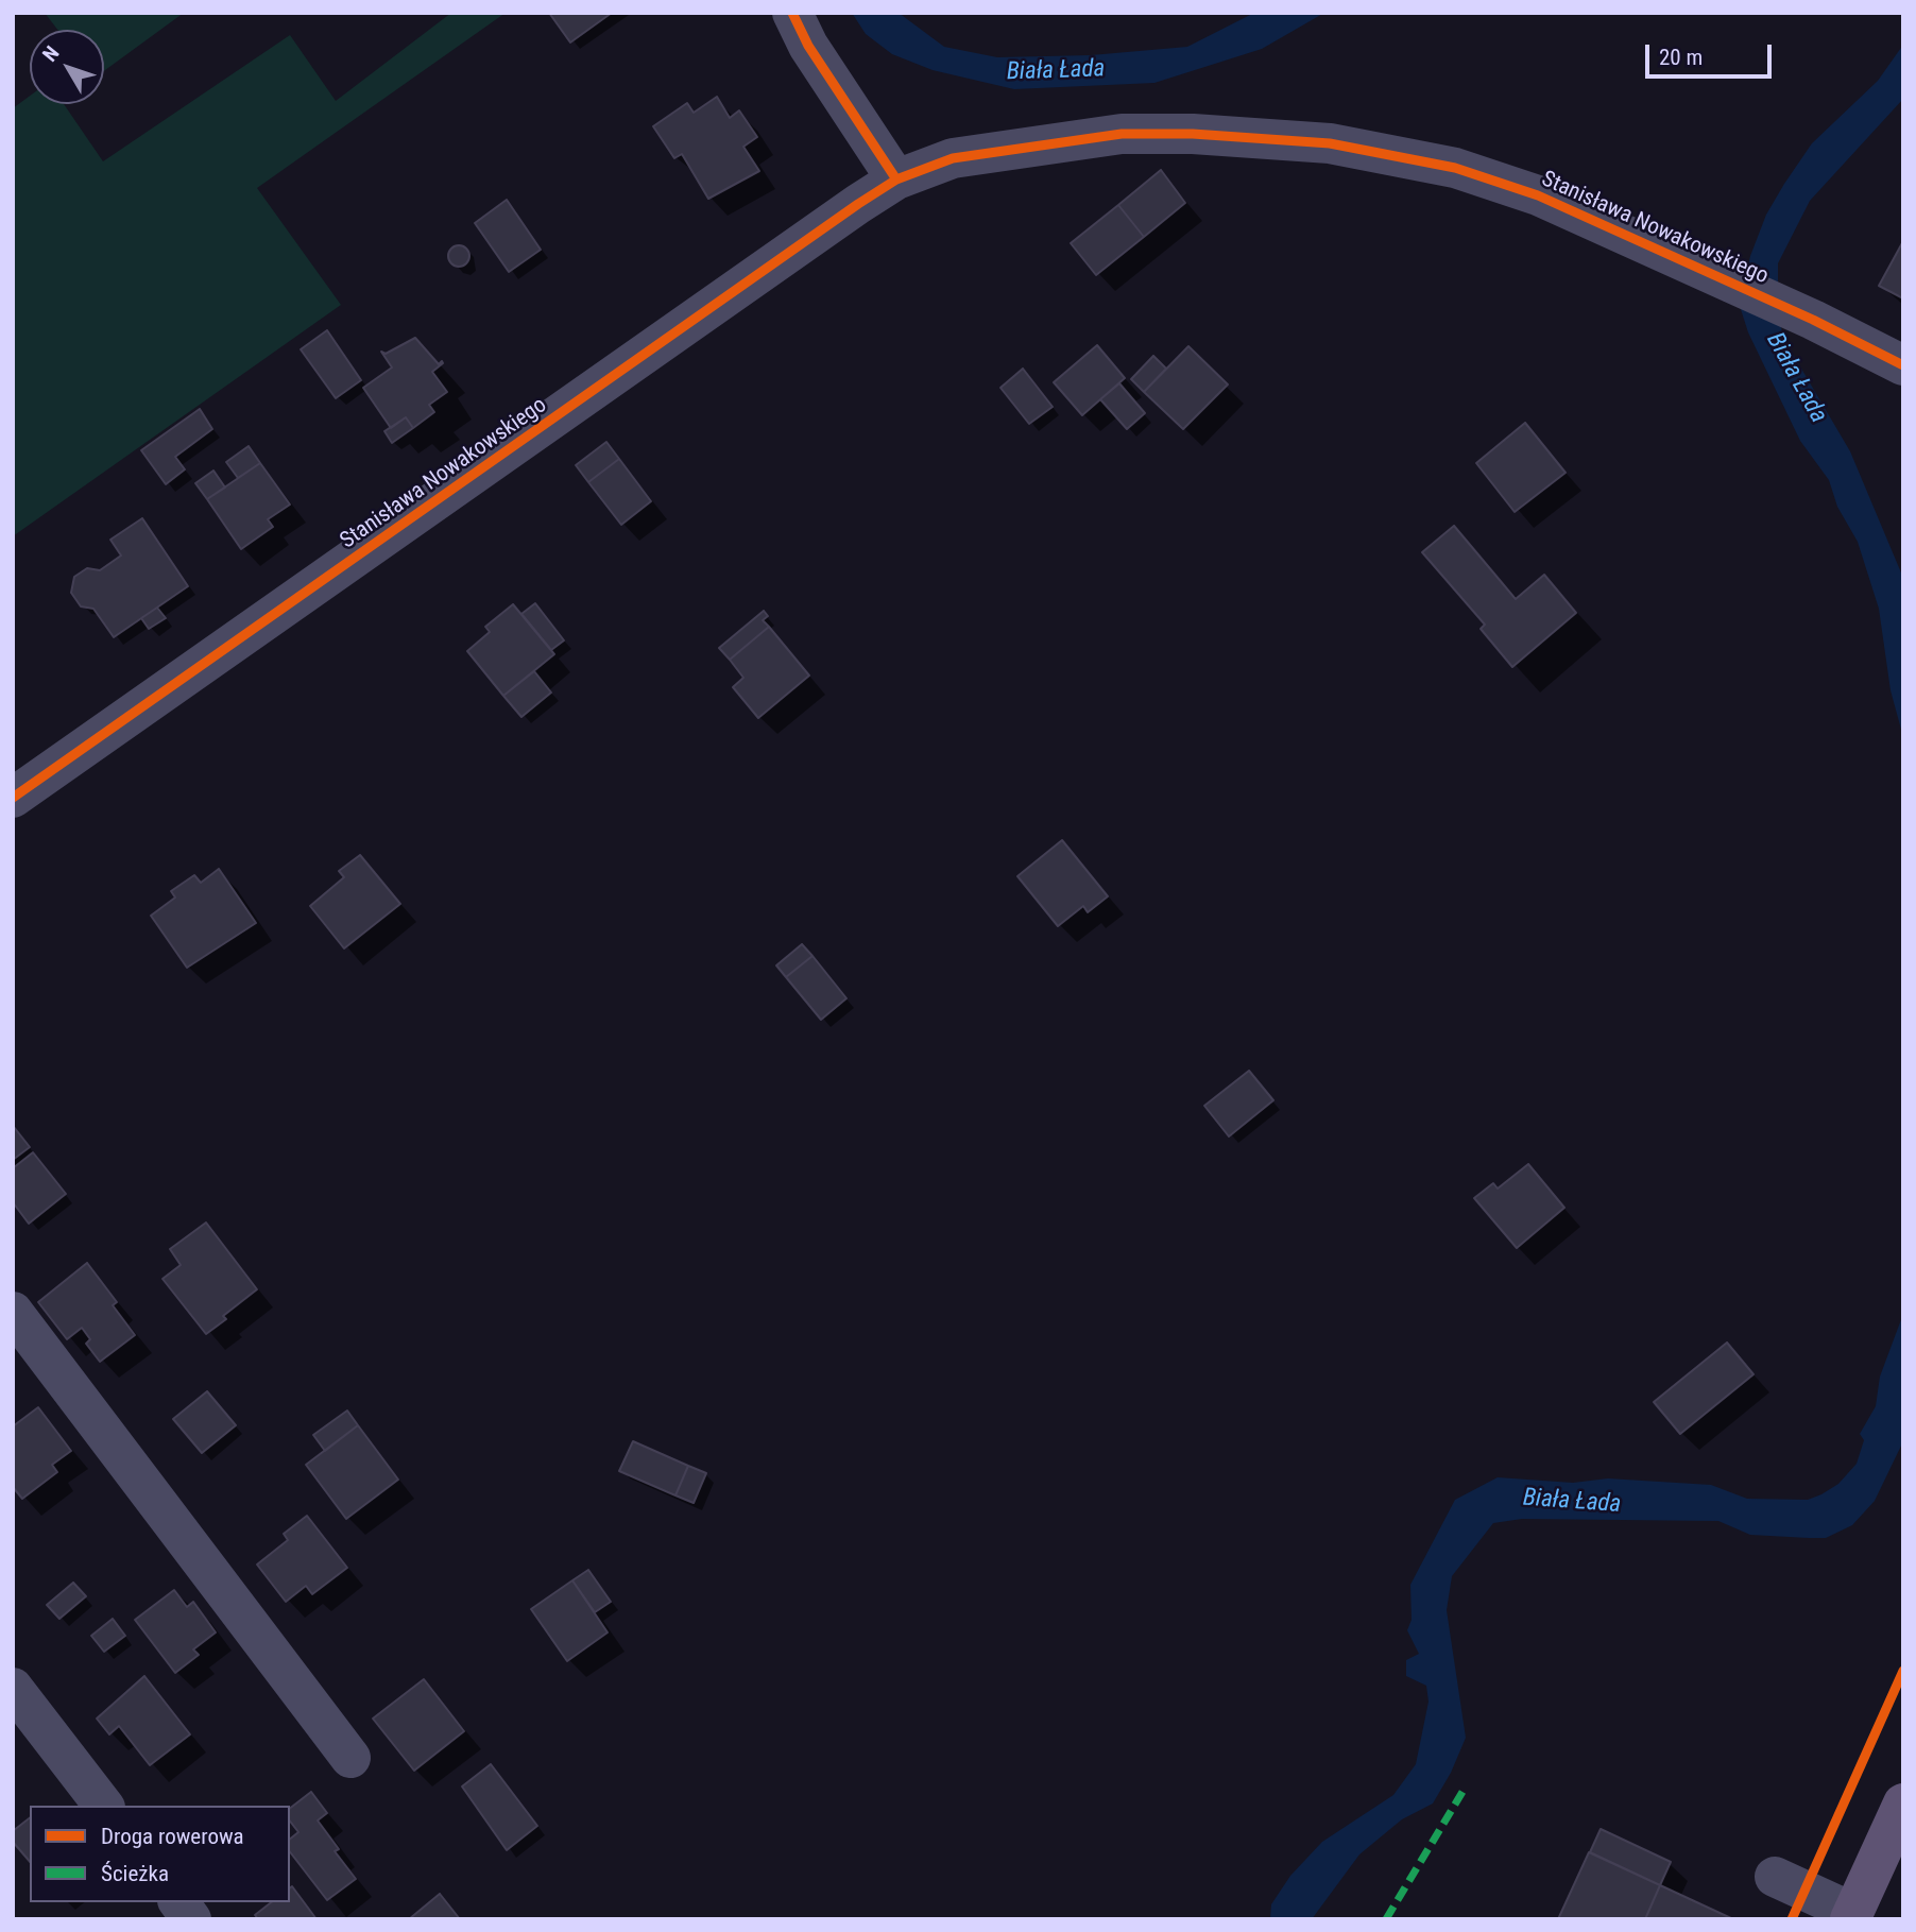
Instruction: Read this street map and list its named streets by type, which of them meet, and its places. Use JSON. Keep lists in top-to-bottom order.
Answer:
{
  "streets": {
    "street": ["Stanisława Nowakowskiego"]
  },
  "water": ["Biała Łada"],
  "legend": ["Droga rowerowa", "Ścieżka"],
  "scale_bar": "20 m",
  "north": "top left"
}
